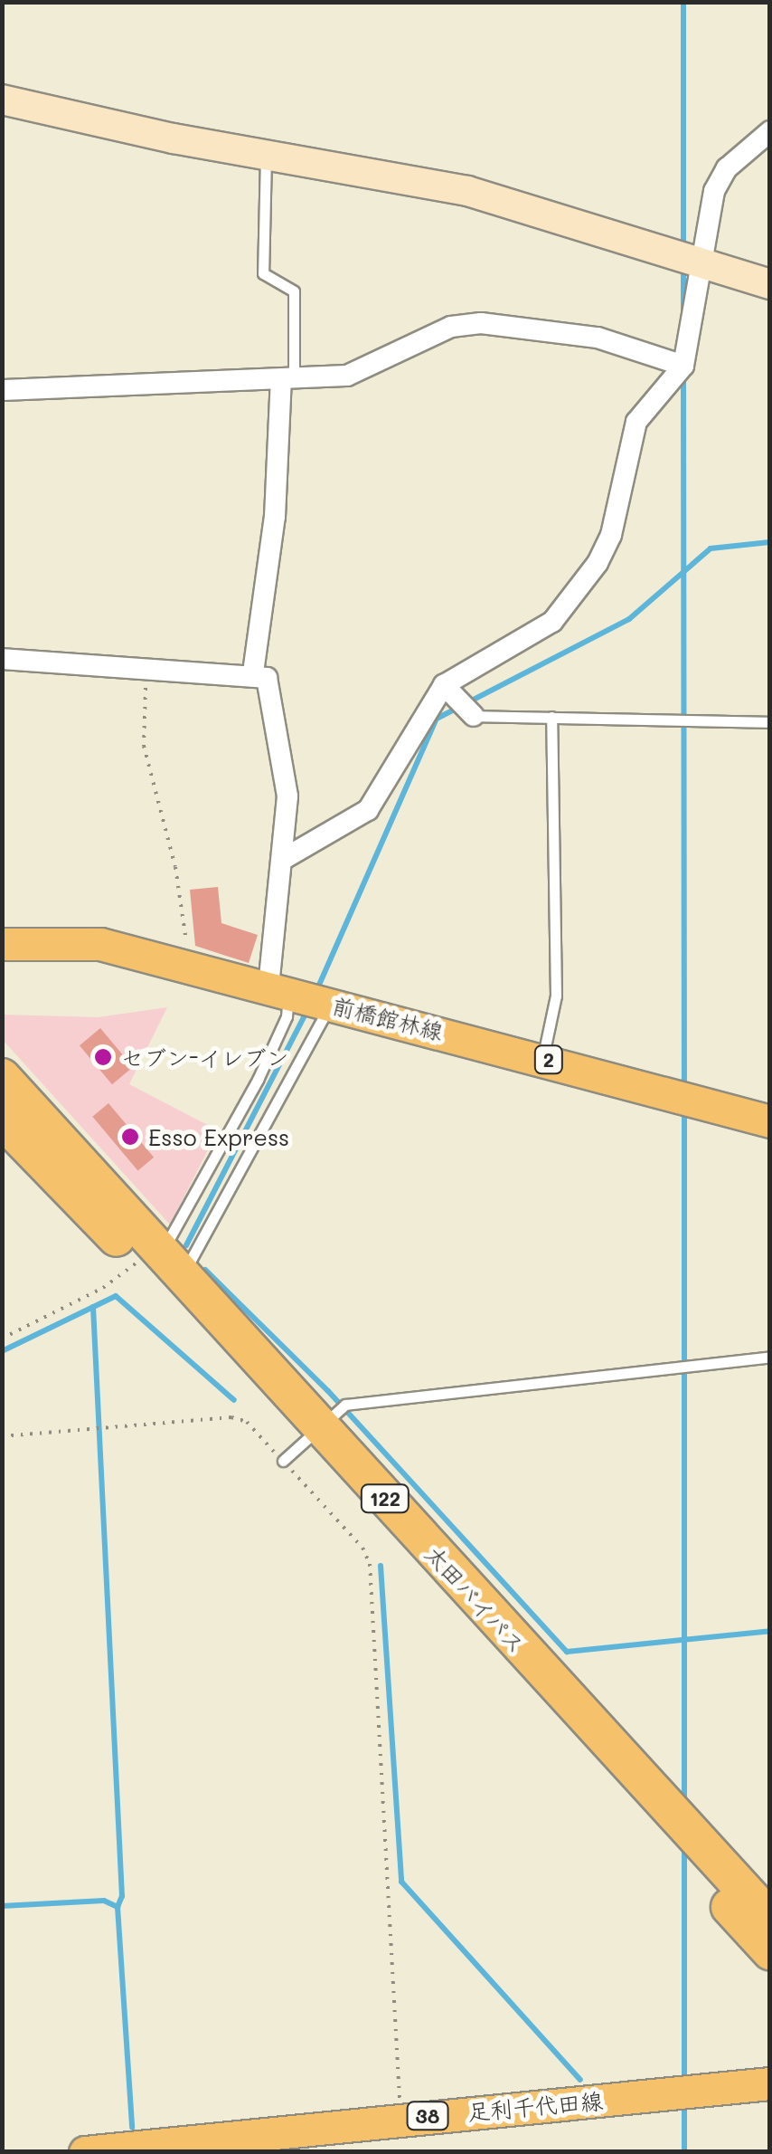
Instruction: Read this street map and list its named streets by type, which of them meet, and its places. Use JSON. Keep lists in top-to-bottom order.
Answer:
{
  "streets": {
    "highway": ["122", "太田バイパス"],
    "main road": [
      "前橋館林線",
      "2",
      "足利千代田線",
      "38"
    ]
  },
  "places": ["セブン-イレブン", "Esso Express"]
}
